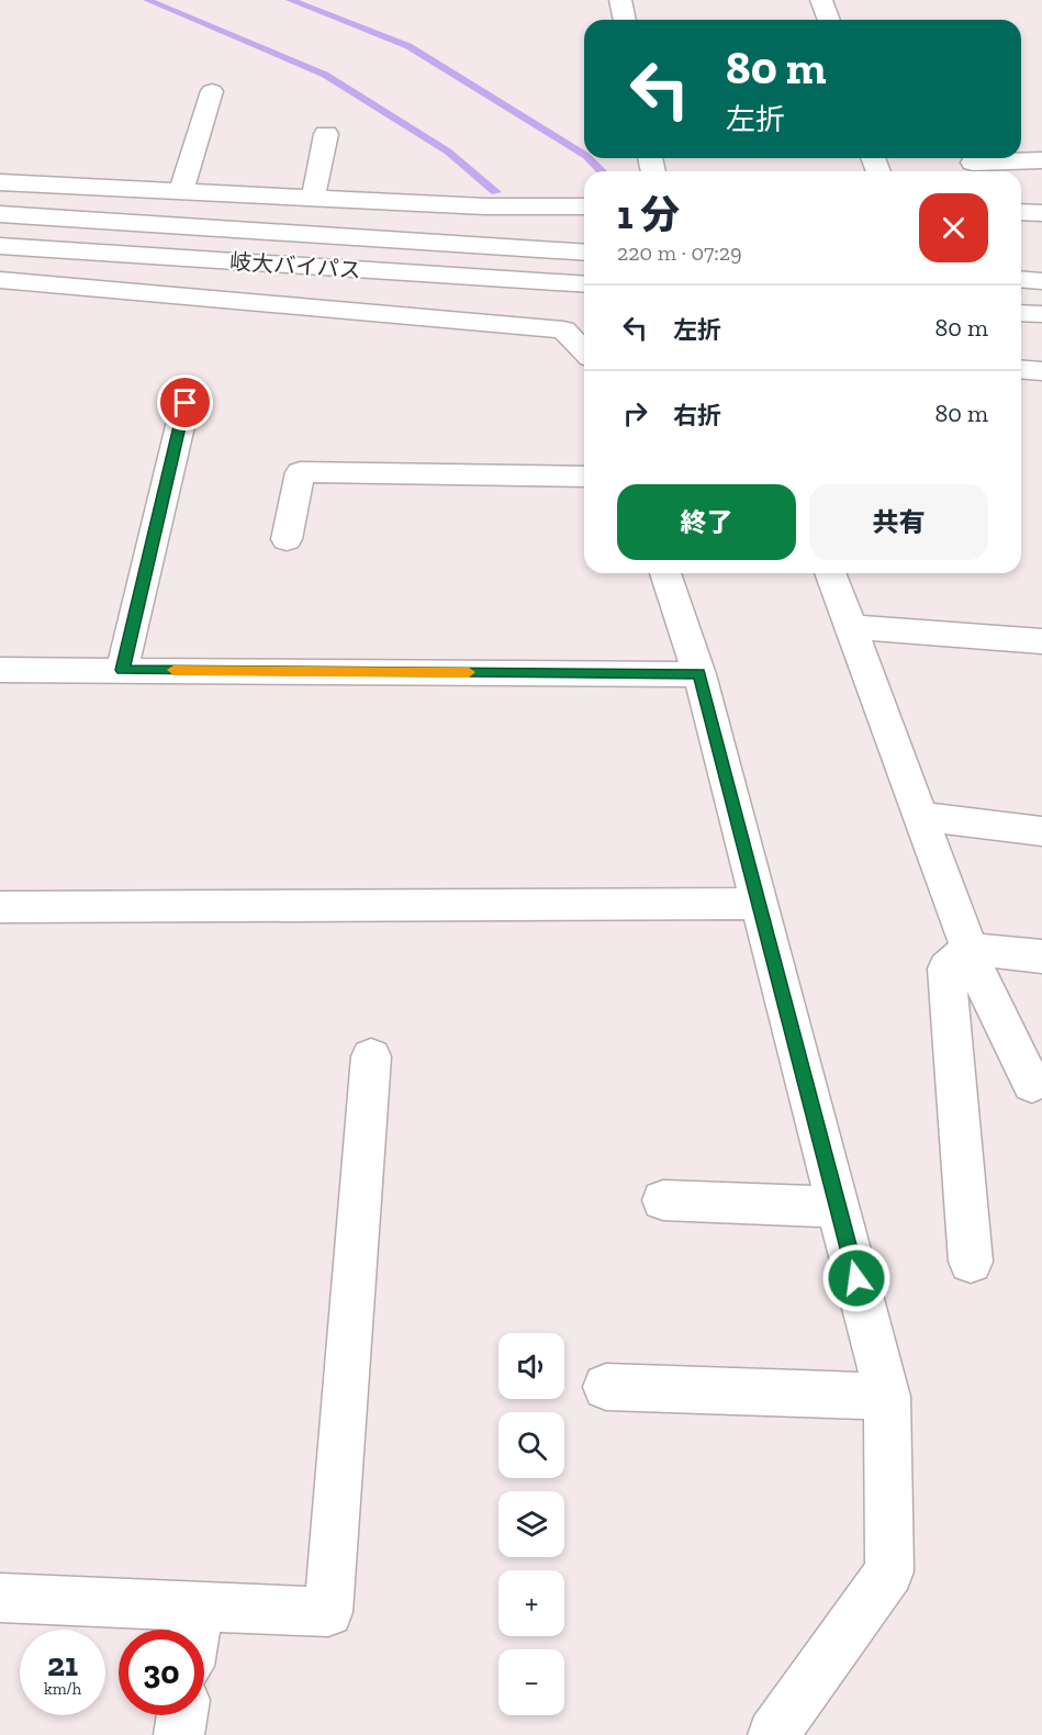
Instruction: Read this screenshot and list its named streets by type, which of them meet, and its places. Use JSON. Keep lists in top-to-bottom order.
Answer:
{
  "streets": {
    "main road": ["岐大バイパス"]
  },
  "page": {
    "turn": ["80 m", "左折"],
    "heading": ["1 分", "220 m · 07:29"],
    "list": [
      {
        "name": "左折",
        "value": "80 m"
      },
      {
        "name": "右折",
        "value": "80 m"
      }
    ],
    "buttons": ["終了", "共有"],
    "map_buttons": ["+", "−"],
    "speed": "21 km/h",
    "limit": "30"
  }
}
